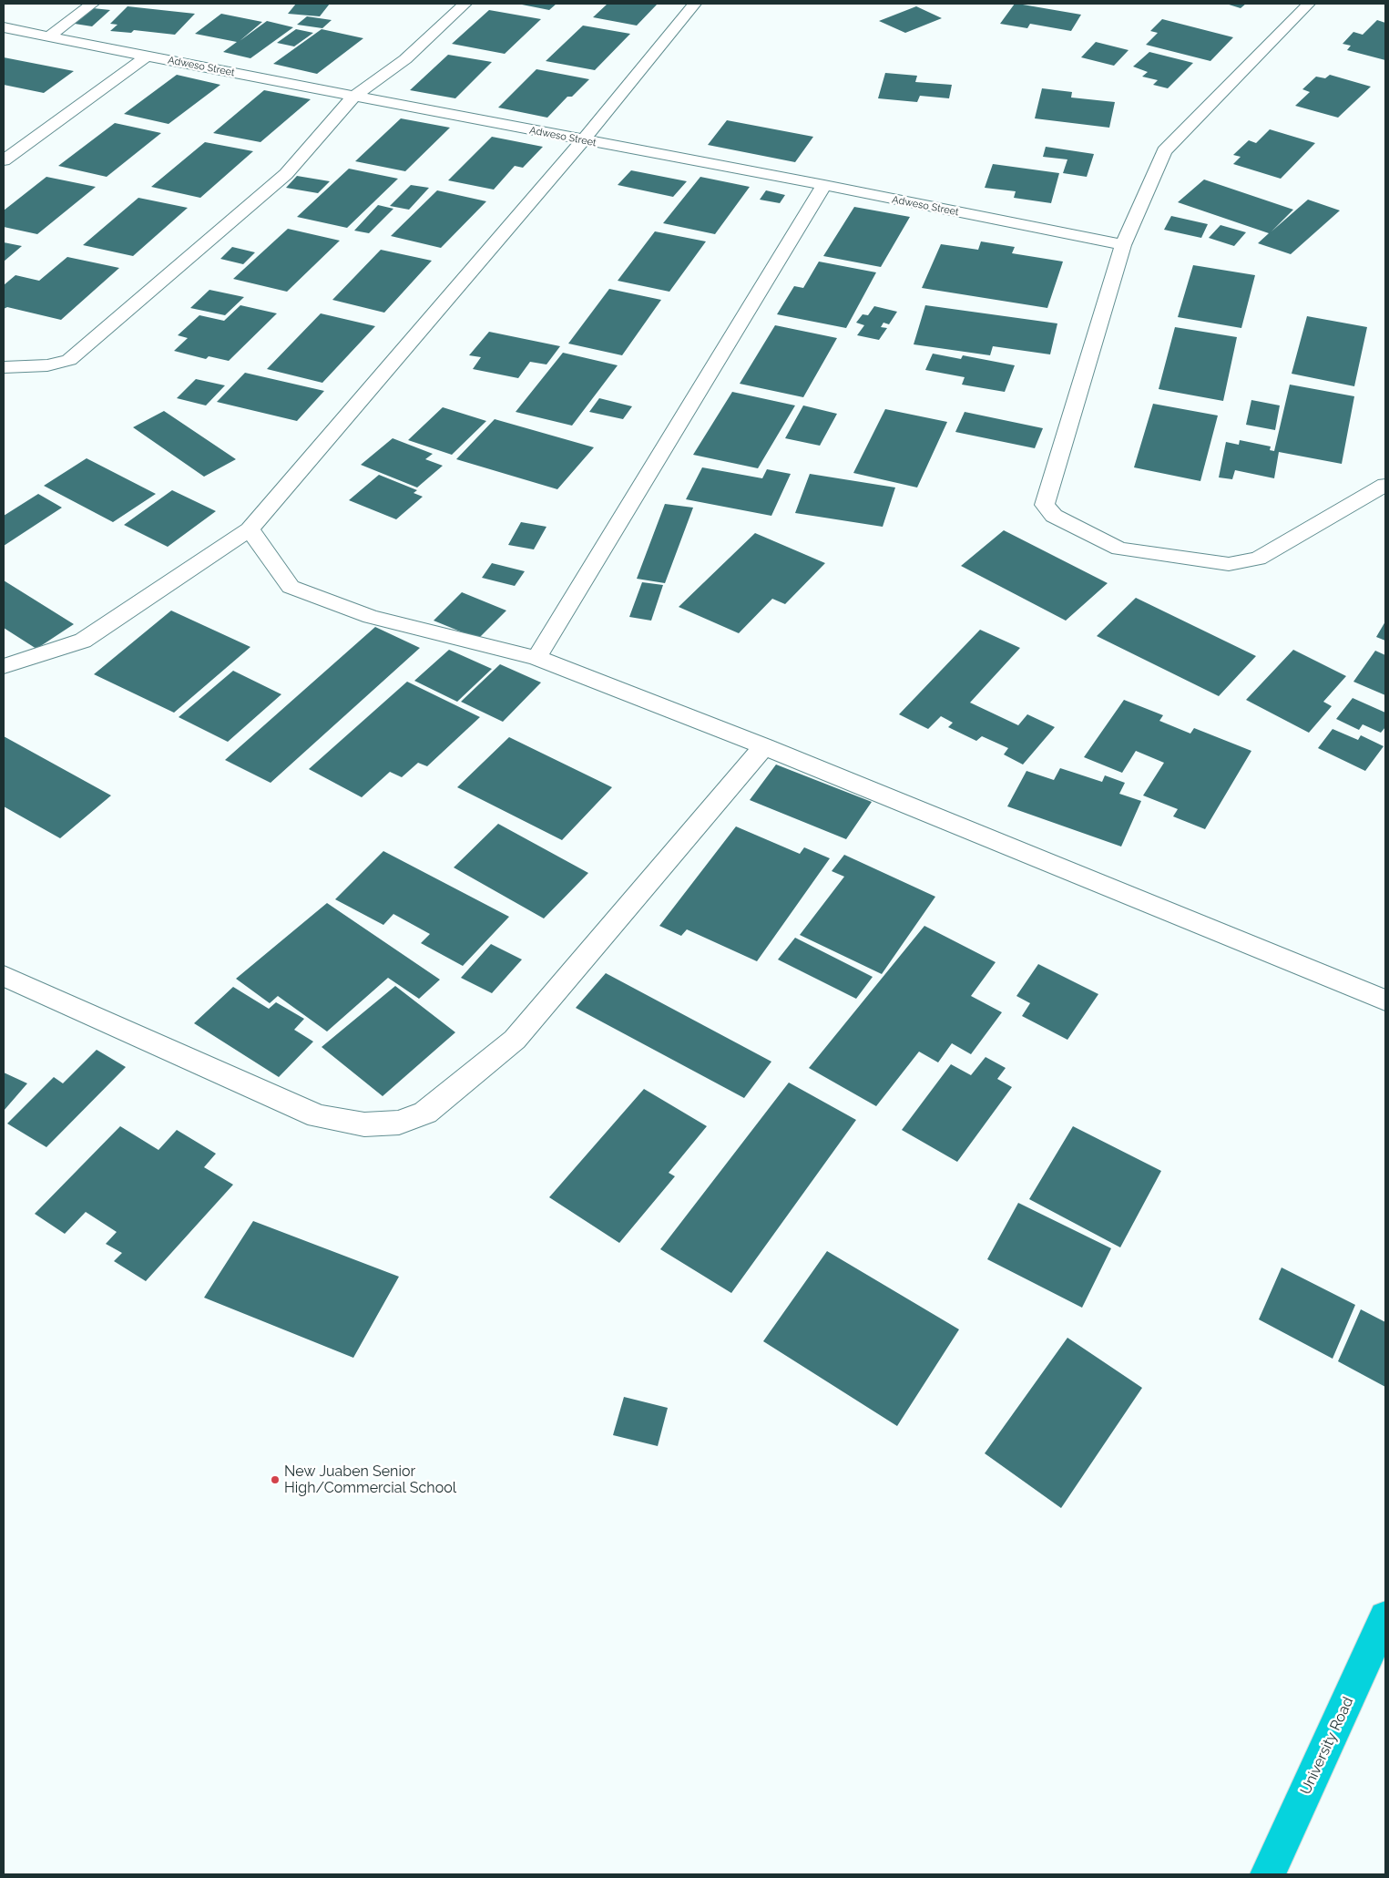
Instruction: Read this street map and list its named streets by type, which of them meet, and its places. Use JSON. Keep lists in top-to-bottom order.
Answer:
{
  "streets": {
    "highway": ["University Road"],
    "street": ["Adweso Street"]
  },
  "places": ["New Juaben Senior High/Commercial School"]
}
